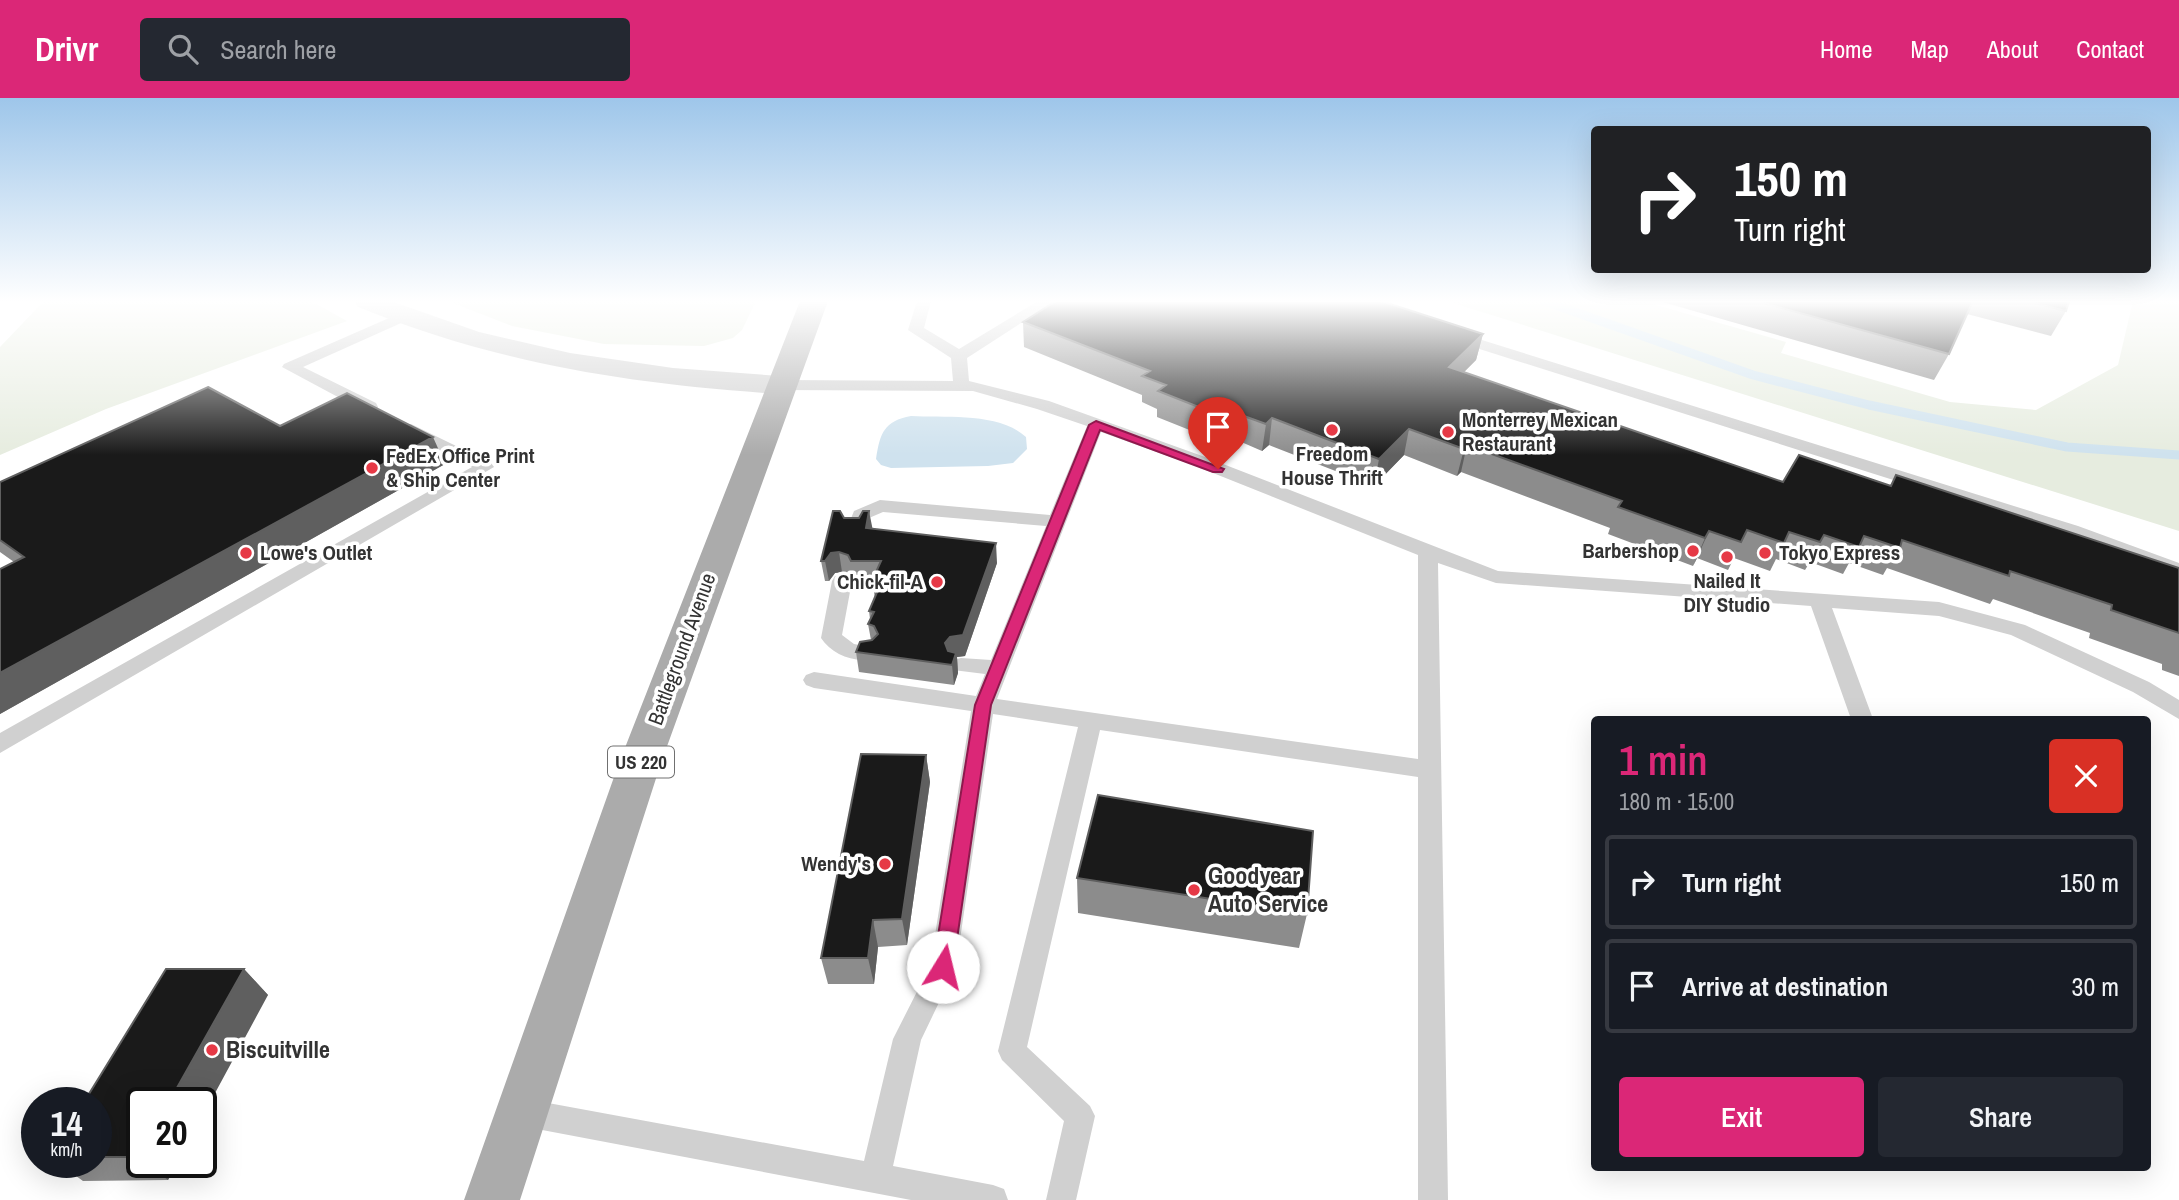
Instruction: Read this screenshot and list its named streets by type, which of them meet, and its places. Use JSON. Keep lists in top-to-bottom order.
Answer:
{
  "streets": {
    "main road": ["Battleground Avenue", "US 220"]
  },
  "places": [
    "Freedom House Thrift",
    "Monterrey Mexican Restaurant",
    "FedEx Office Print & Ship Center",
    "Barbershop",
    "Lowe's Outlet",
    "Tokyo Express",
    "Nailed It DIY Studio",
    "Chick-fil-A",
    "Wendy's",
    "Goodyear Auto Service",
    "Biscuitville"
  ],
  "page": {
    "header": "Drivr",
    "search": "Search here",
    "nav": [
      "Home",
      "Map",
      "About",
      "Contact"
    ],
    "turn": ["150 m", "Turn right"],
    "heading": ["1 min", "180 m · 15:00"],
    "list": [
      {
        "name": "Turn right",
        "value": "150 m"
      },
      {
        "name": "Arrive at destination",
        "value": "30 m"
      }
    ],
    "buttons": ["Exit", "Share"],
    "speed": "14 km/h",
    "limit": "20"
  }
}
